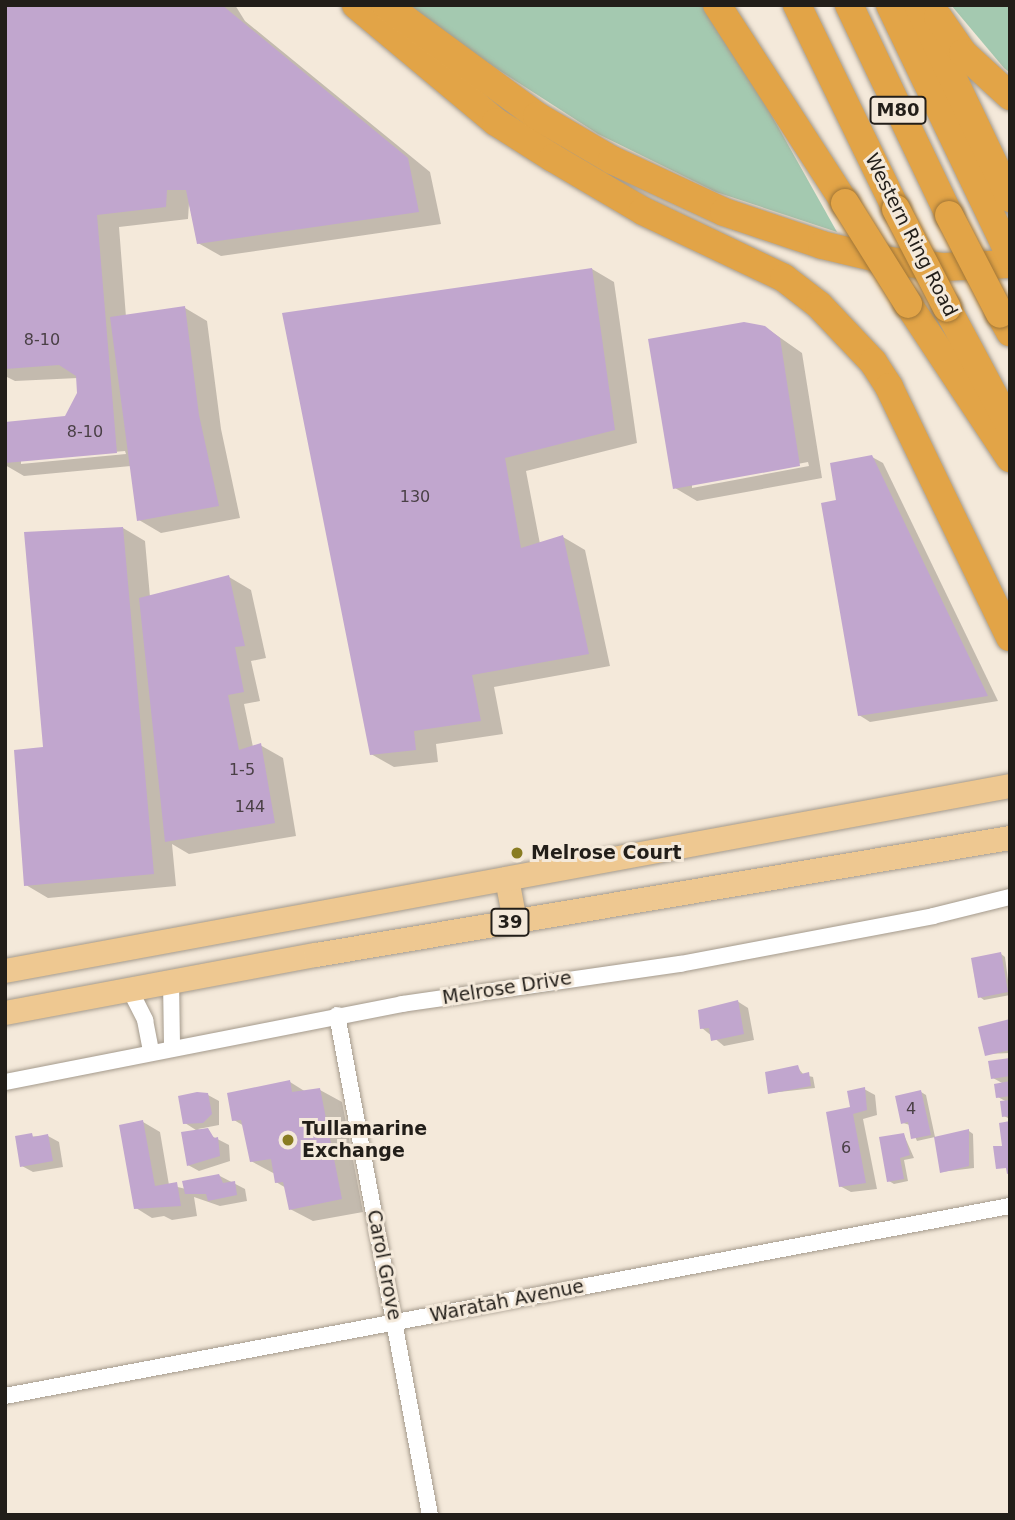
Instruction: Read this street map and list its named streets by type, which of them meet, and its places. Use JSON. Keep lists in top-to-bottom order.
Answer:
{
  "streets": {
    "highway": ["M80", "Western Ring Road"],
    "main road": ["39"],
    "street": ["Melrose Drive", "Carol Grove", "Waratah Avenue"]
  },
  "crossings": [
    ["Melrose Drive", "Carol Grove"],
    ["Carol Grove", "Waratah Avenue"]
  ],
  "places": ["Melrose Court", "Tullamarine Exchange"],
  "house_numbers": [
    "8-10",
    "8-10",
    "130",
    "1-5",
    "144",
    "4",
    "6"
  ]
}
